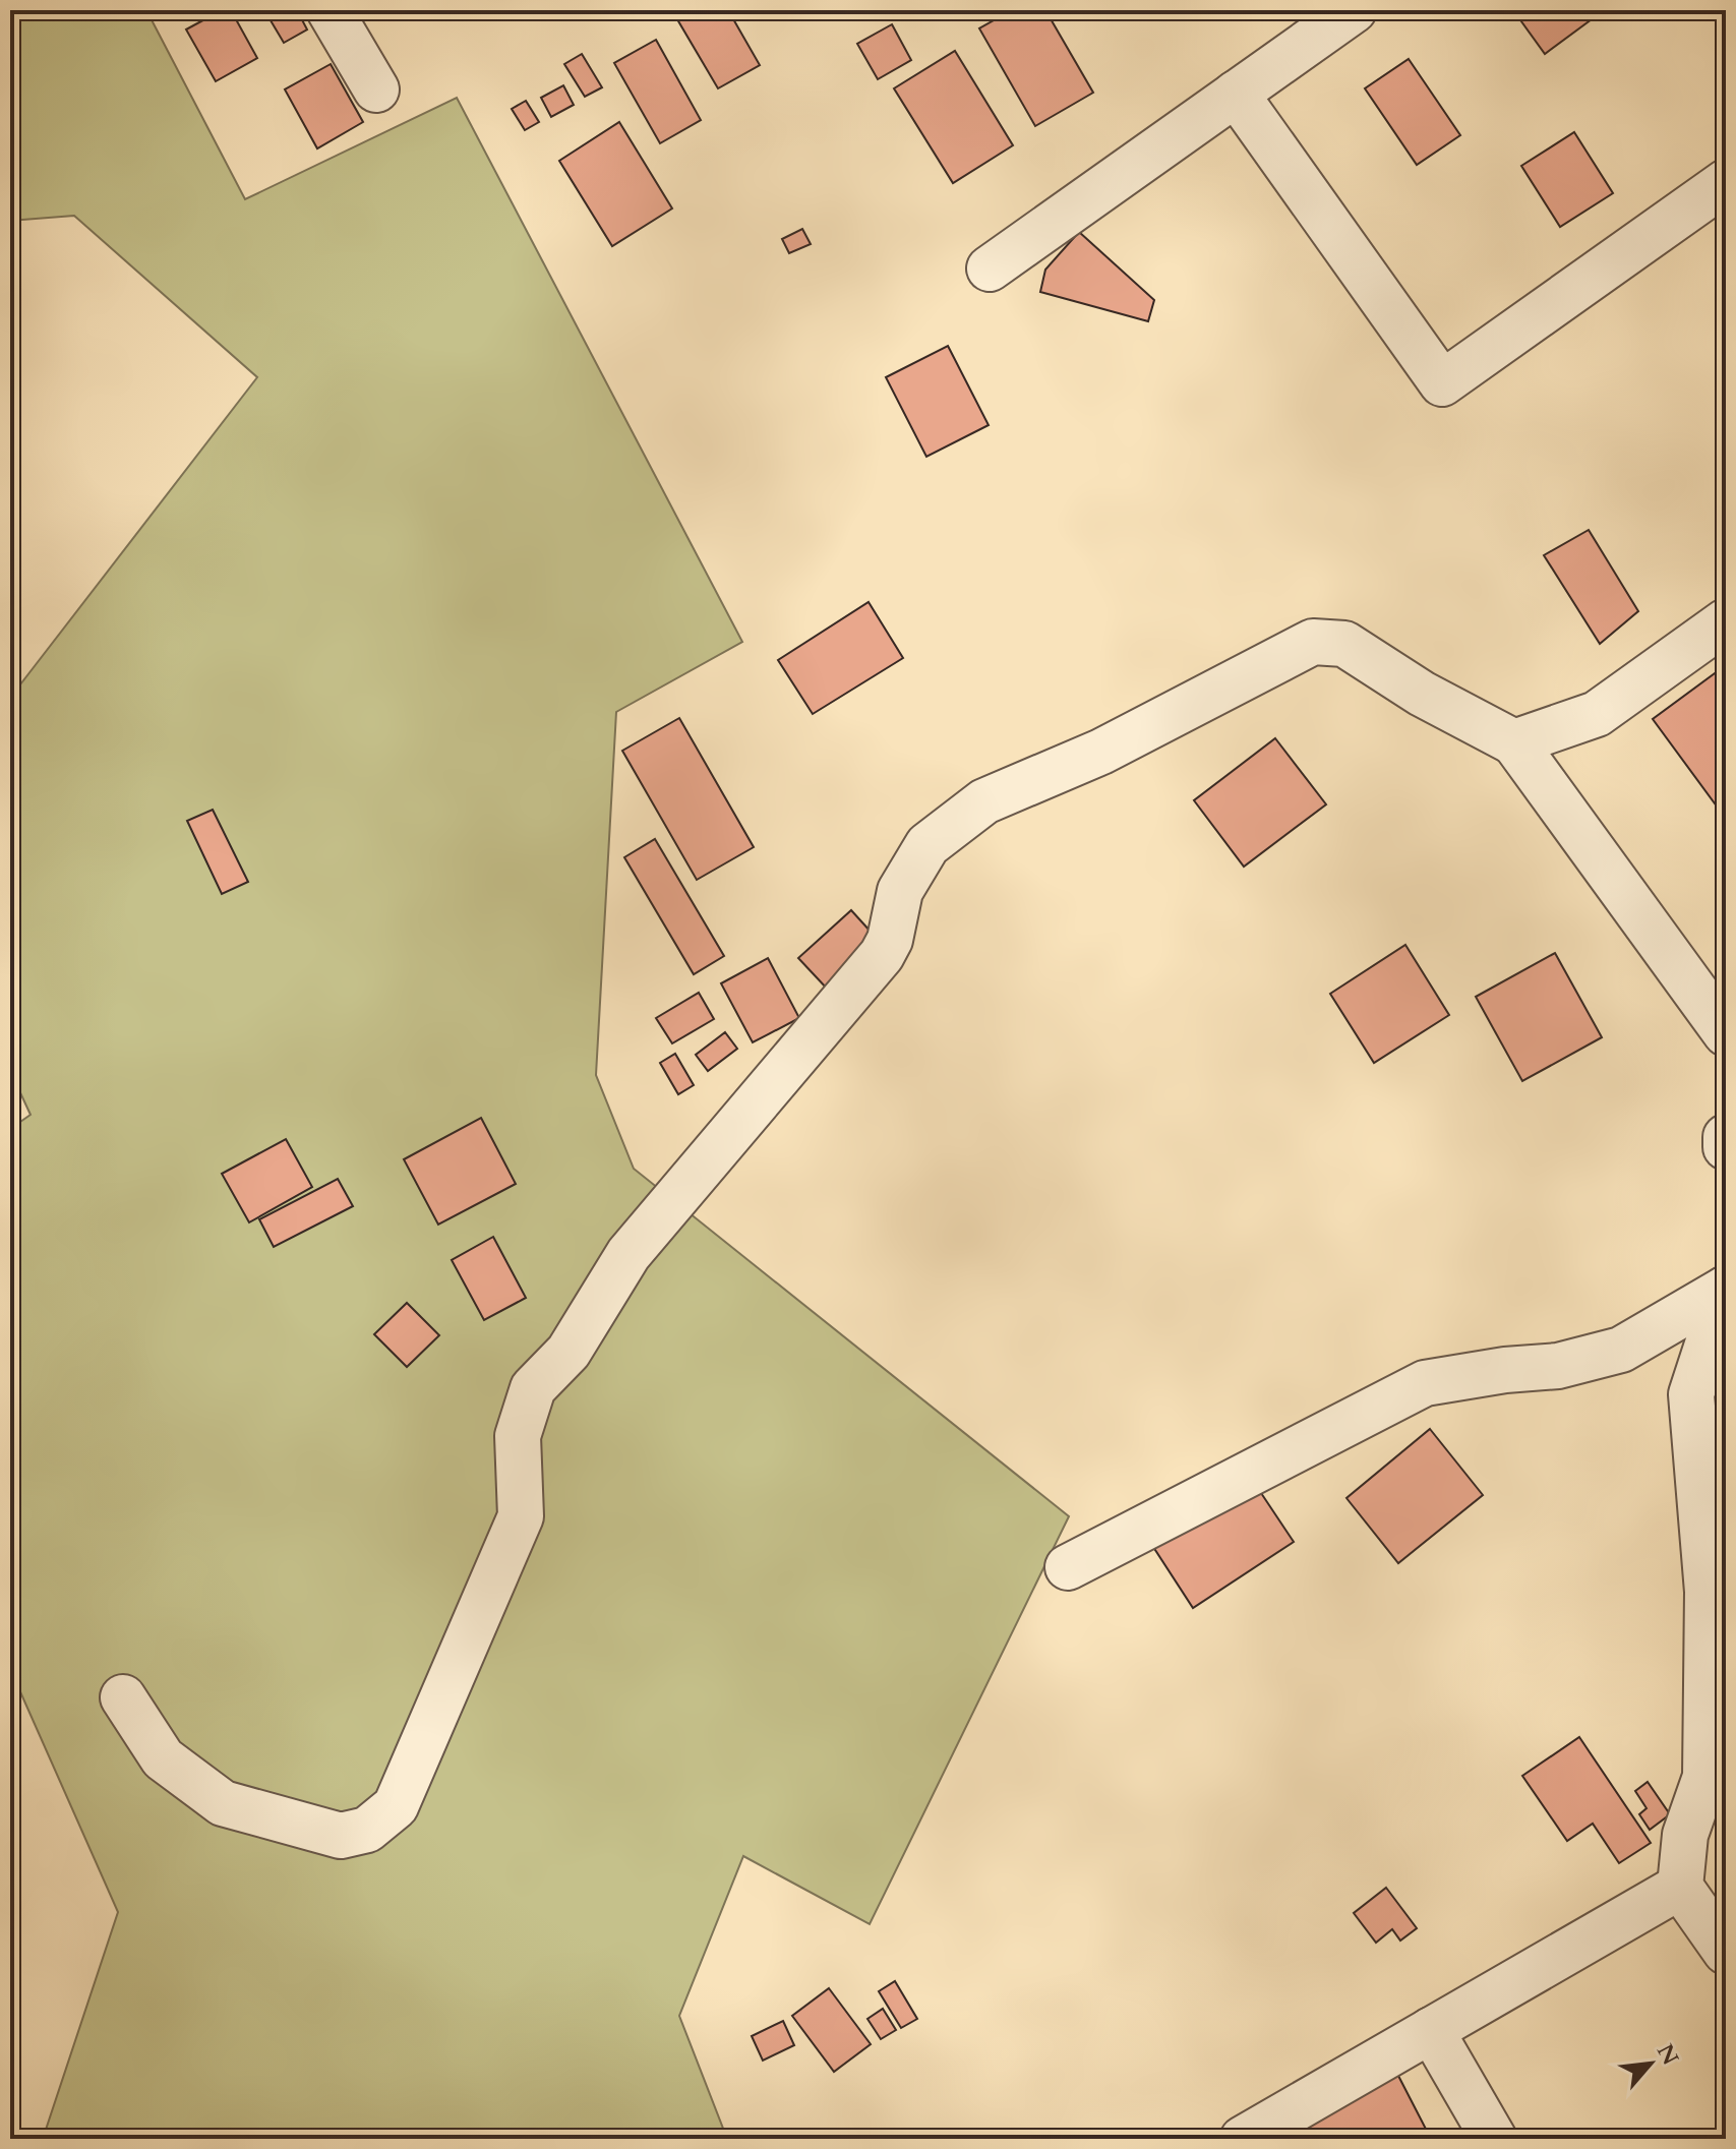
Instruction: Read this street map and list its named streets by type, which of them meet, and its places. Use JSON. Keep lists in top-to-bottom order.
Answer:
{
  "north": "top right"
}
